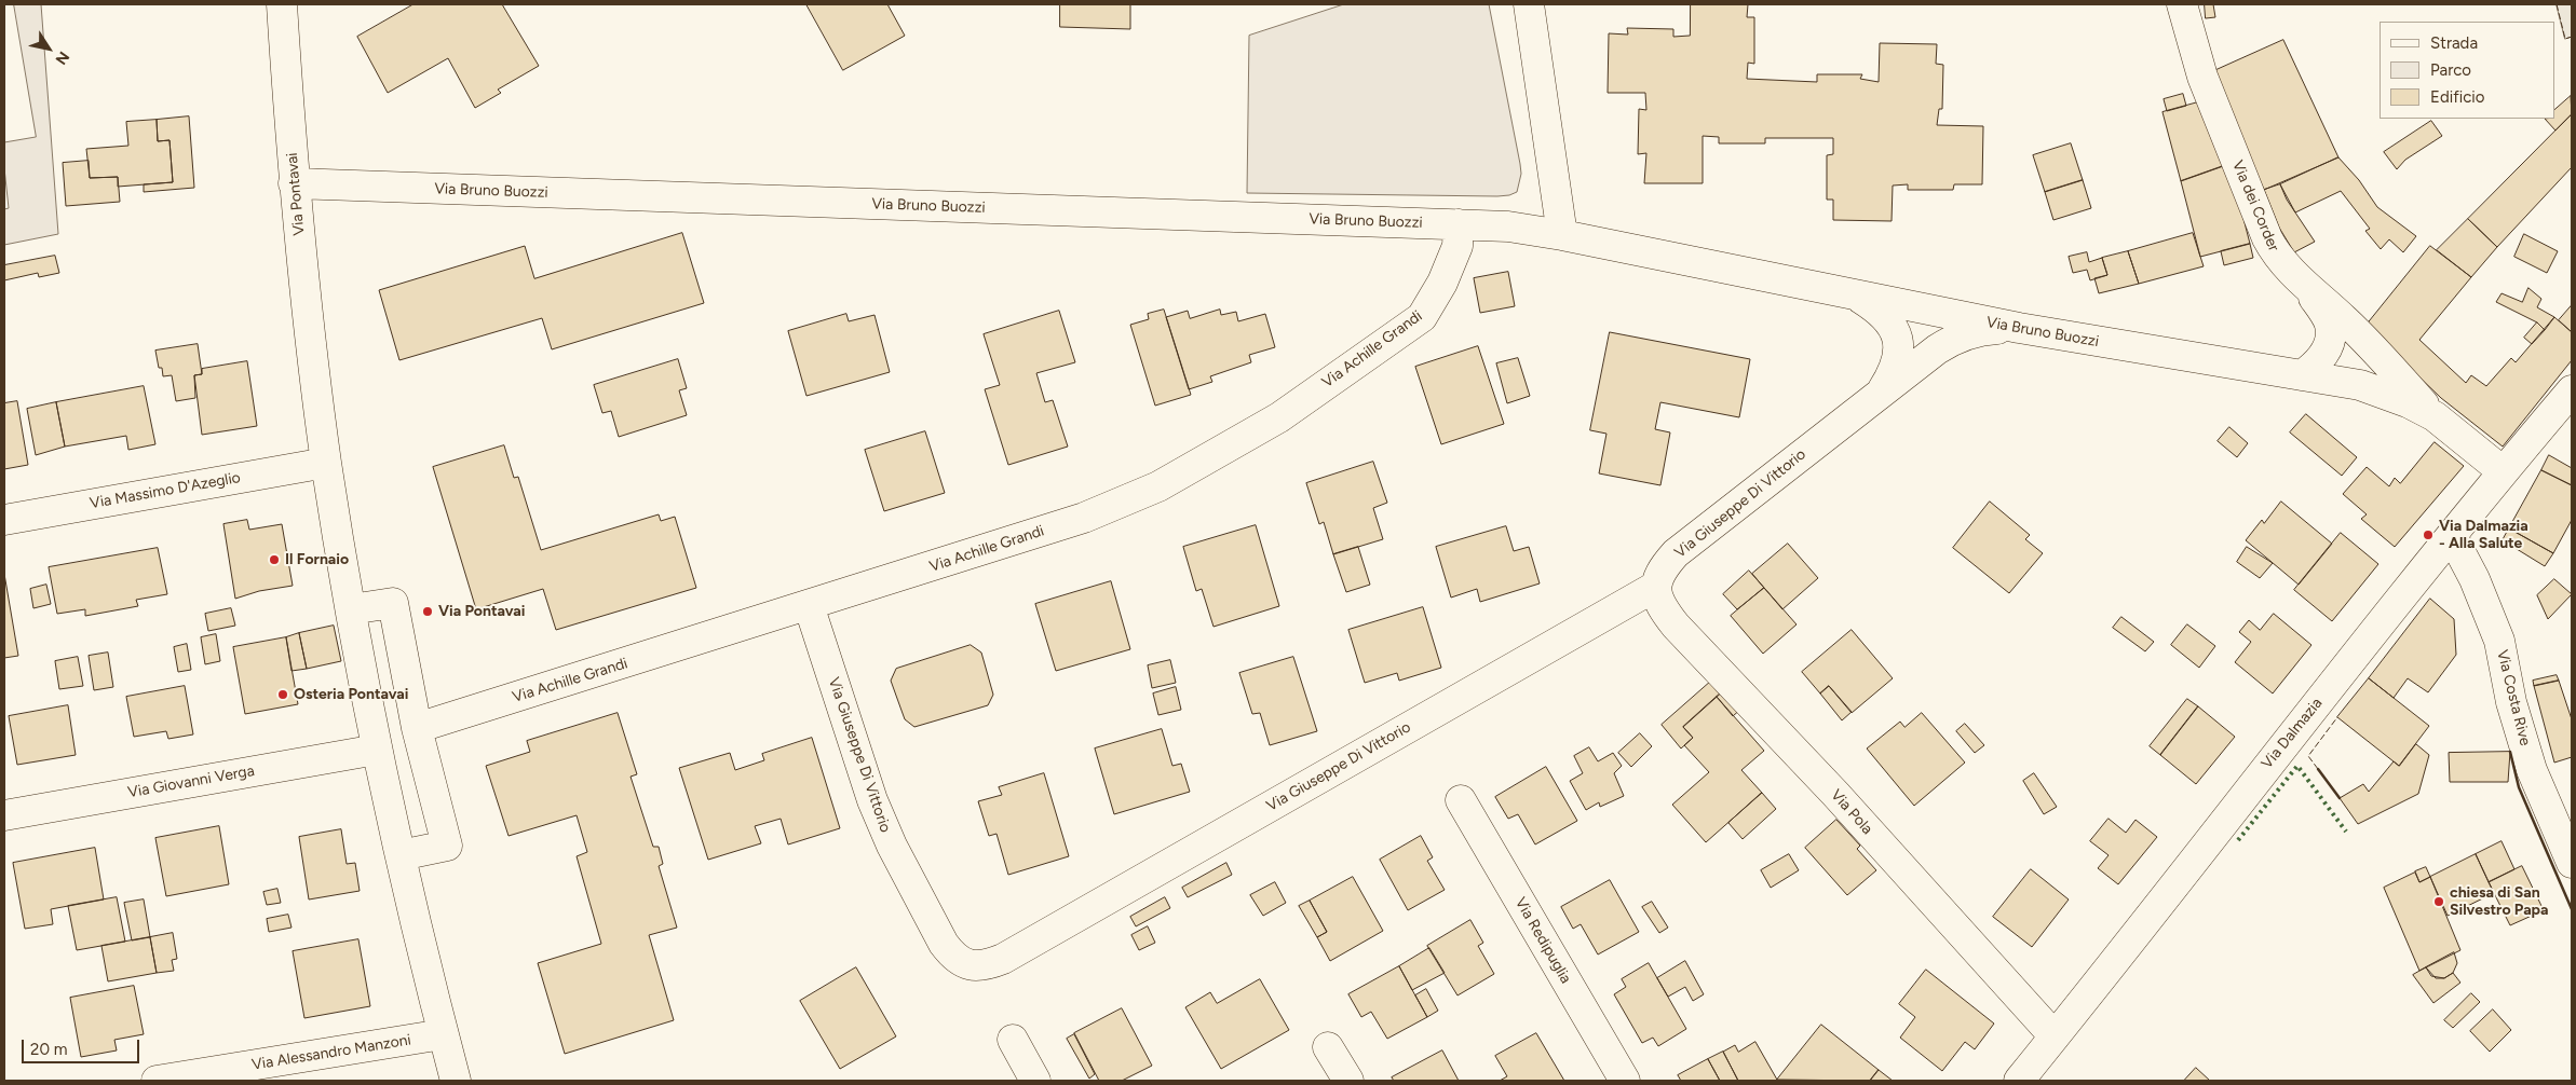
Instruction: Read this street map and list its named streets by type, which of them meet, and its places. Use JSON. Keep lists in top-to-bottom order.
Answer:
{
  "streets": {
    "street": [
      "Via Bruno Buozzi",
      "Via Pontavai",
      "Via dei Corder",
      "Via Achille Grandi",
      "Via Massimo D'Azeglio",
      "Via Giuseppe Di Vittorio",
      "Via Costa Rive",
      "Via Dalmazia",
      "Via Giovanni Verga",
      "Via Pola",
      "Via Redipuglia",
      "Via Alessandro Manzoni"
    ]
  },
  "crossings": [
    ["Via Bruno Buozzi", "Via Pontavai"],
    ["Via Bruno Buozzi", "Via dei Corder"],
    ["Via Bruno Buozzi", "Via Achille Grandi"],
    ["Via Bruno Buozzi", "Via Giuseppe Di Vittorio"],
    ["Via Bruno Buozzi", "Via Dalmazia"],
    ["Via Pontavai", "Via Massimo D'Azeglio"],
    ["Via Pontavai", "Via Giovanni Verga"],
    ["Via Pontavai", "Via Alessandro Manzoni"],
    ["Via Achille Grandi", "Via Giuseppe Di Vittorio"],
    ["Via Giuseppe Di Vittorio", "Via Pola"],
    ["Via Costa Rive", "Via Dalmazia"],
    ["Via Dalmazia", "Via Pola"]
  ],
  "places": [
    "Via Dalmazia - Alla Salute",
    "Il Fornaio",
    "Via Pontavai",
    "Osteria Pontavai",
    "chiesa di San Silvestro Papa"
  ],
  "legend": ["Strada", "Parco", "Edificio"],
  "scale_bar": "20 m",
  "north": "bottom right"
}
